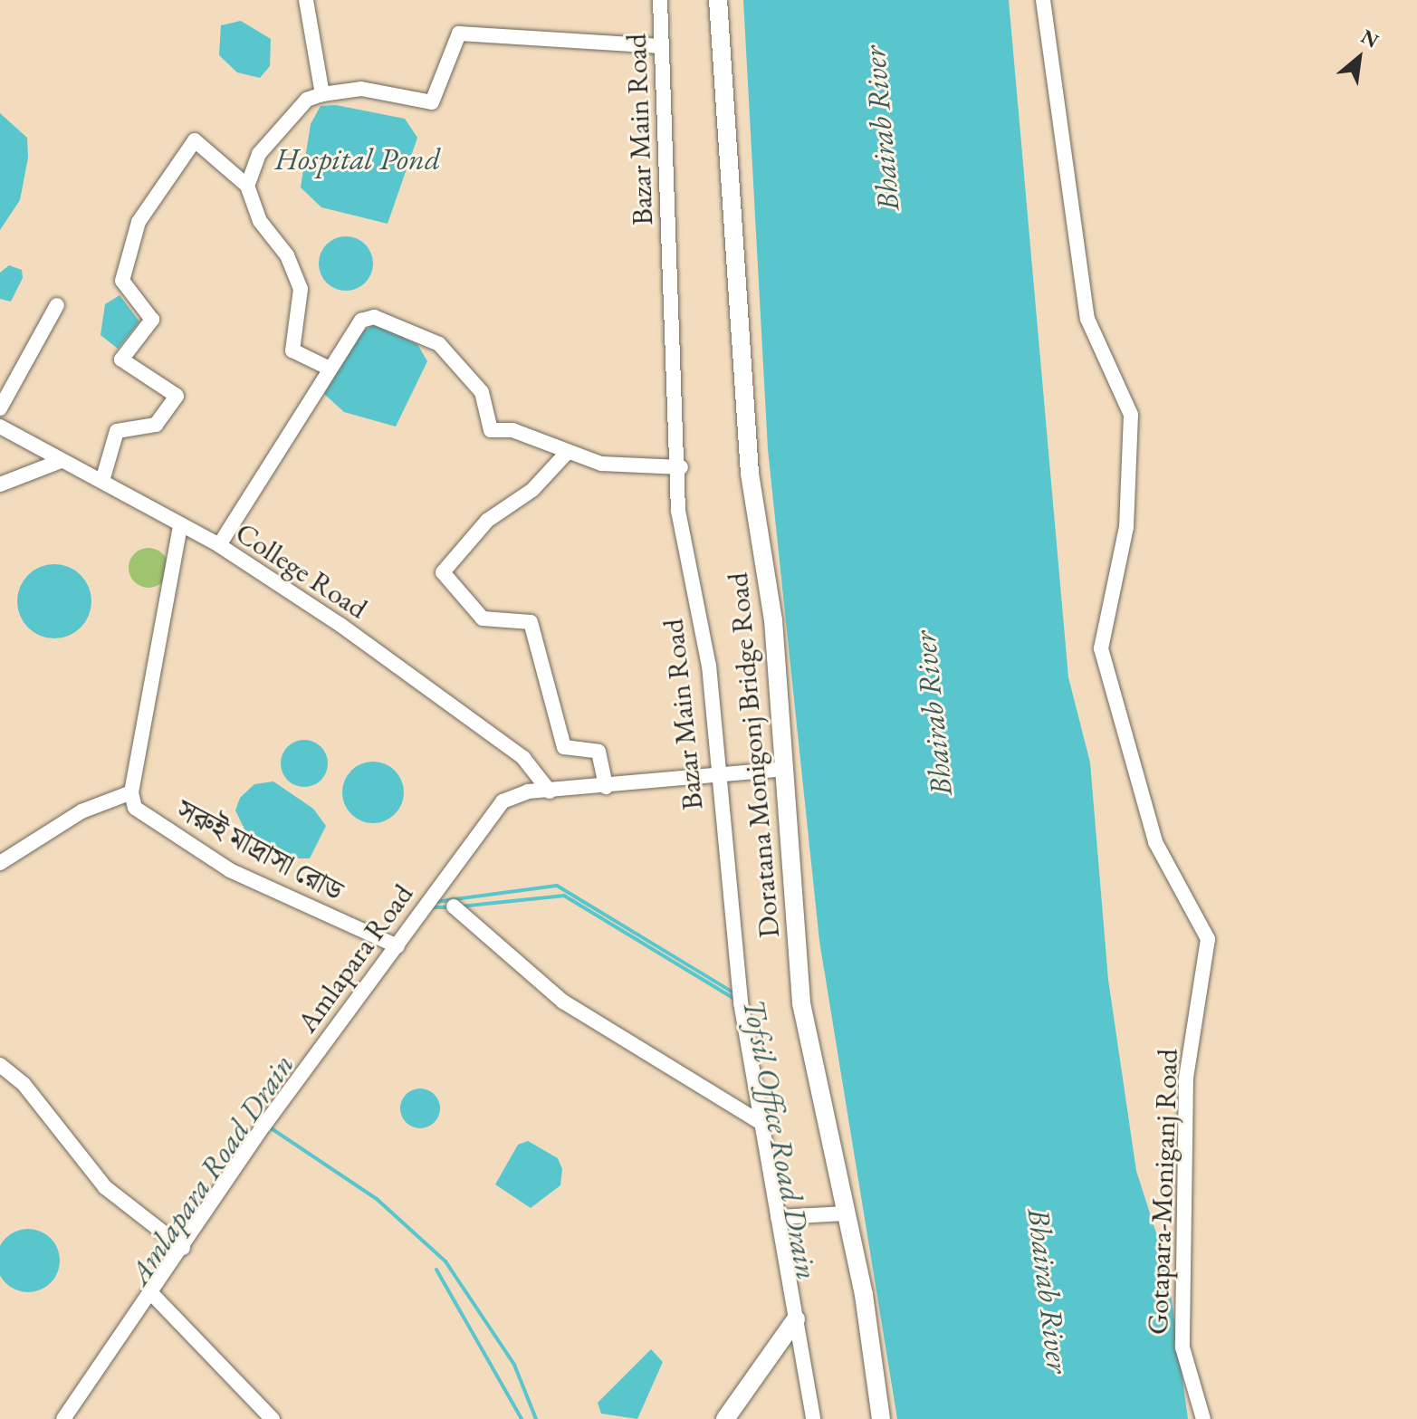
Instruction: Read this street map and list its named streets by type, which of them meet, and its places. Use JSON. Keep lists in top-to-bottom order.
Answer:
{
  "streets": {
    "main road": ["Doratana Monigonj Bridge Road"],
    "street": [
      "Bazar Main Road",
      "College Road",
      "সরুই মাদ্রাসা রোড",
      "Amlapara Road",
      "Gotapara-Moniganj Road"
    ]
  },
  "crossings": [
    ["Bazar Main Road", "Amlapara Road"],
    ["College Road", "Amlapara Road"],
    ["Doratana Monigonj Bridge Road", "Amlapara Road"],
    ["সরুই মাদ্রাসা রোড", "Amlapara Road"]
  ],
  "water": [
    "Bhairab River",
    "Hospital Pond",
    "Tofsil Office Road Drain",
    "Amlapara Road Drain"
  ],
  "north": "top right"
}
